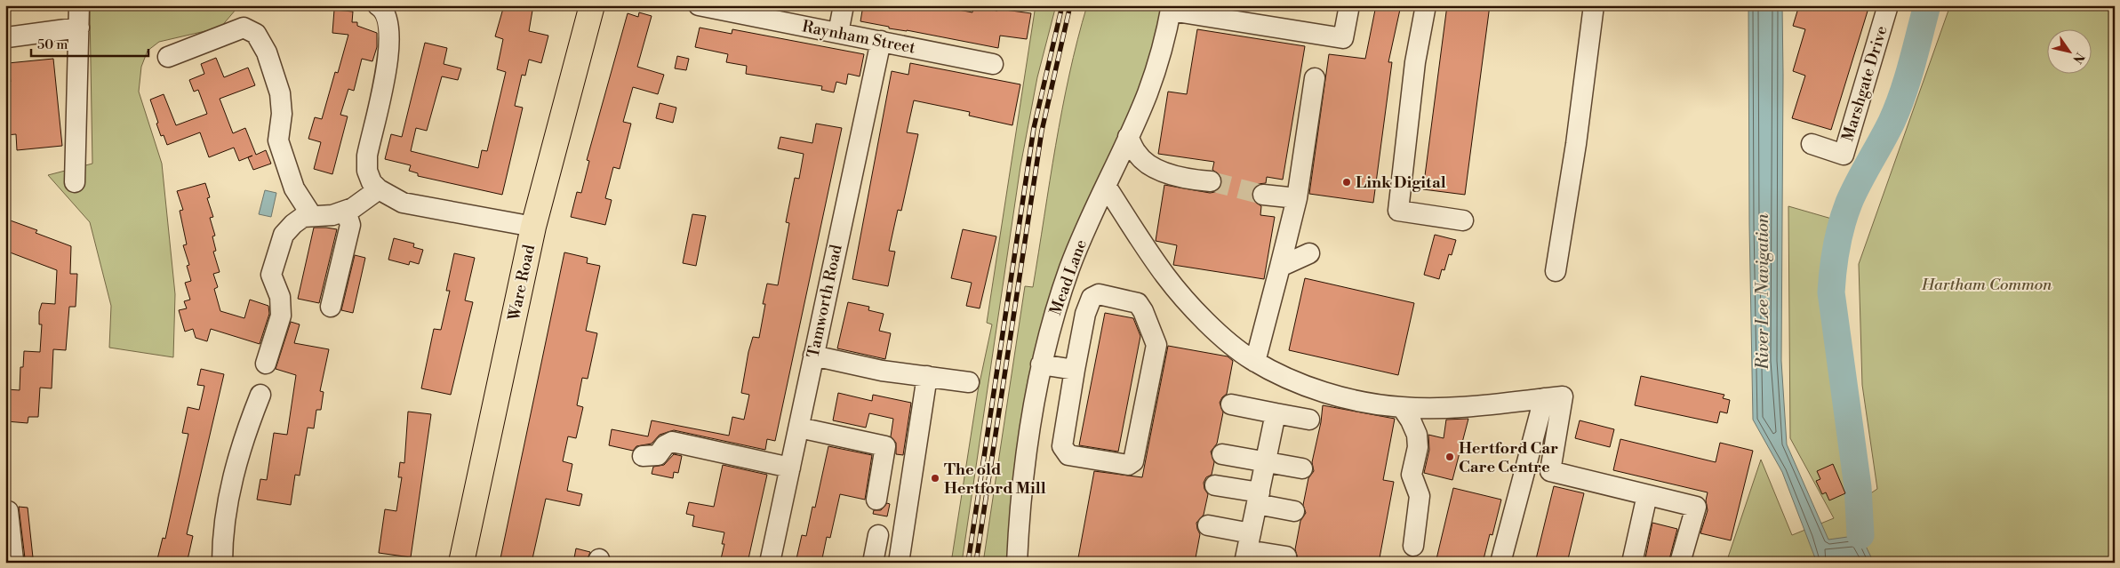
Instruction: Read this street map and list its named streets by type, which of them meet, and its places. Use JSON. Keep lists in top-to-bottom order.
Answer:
{
  "streets": {
    "main road": ["Ware Road"],
    "street": [
      "Raynham Street",
      "Marshgate Drive",
      "Mead Lane",
      "Tamworth Road"
    ]
  },
  "crossings": [
    ["Raynham Street", "Tamworth Road"]
  ],
  "water": ["River Lee Navigation"],
  "parks": ["Hartham Common"],
  "places": ["Link Digital", "Hertford Car Care Centre", "The old Hertford Mill"],
  "scale_bar": "50 m",
  "north": "bottom right"
}
